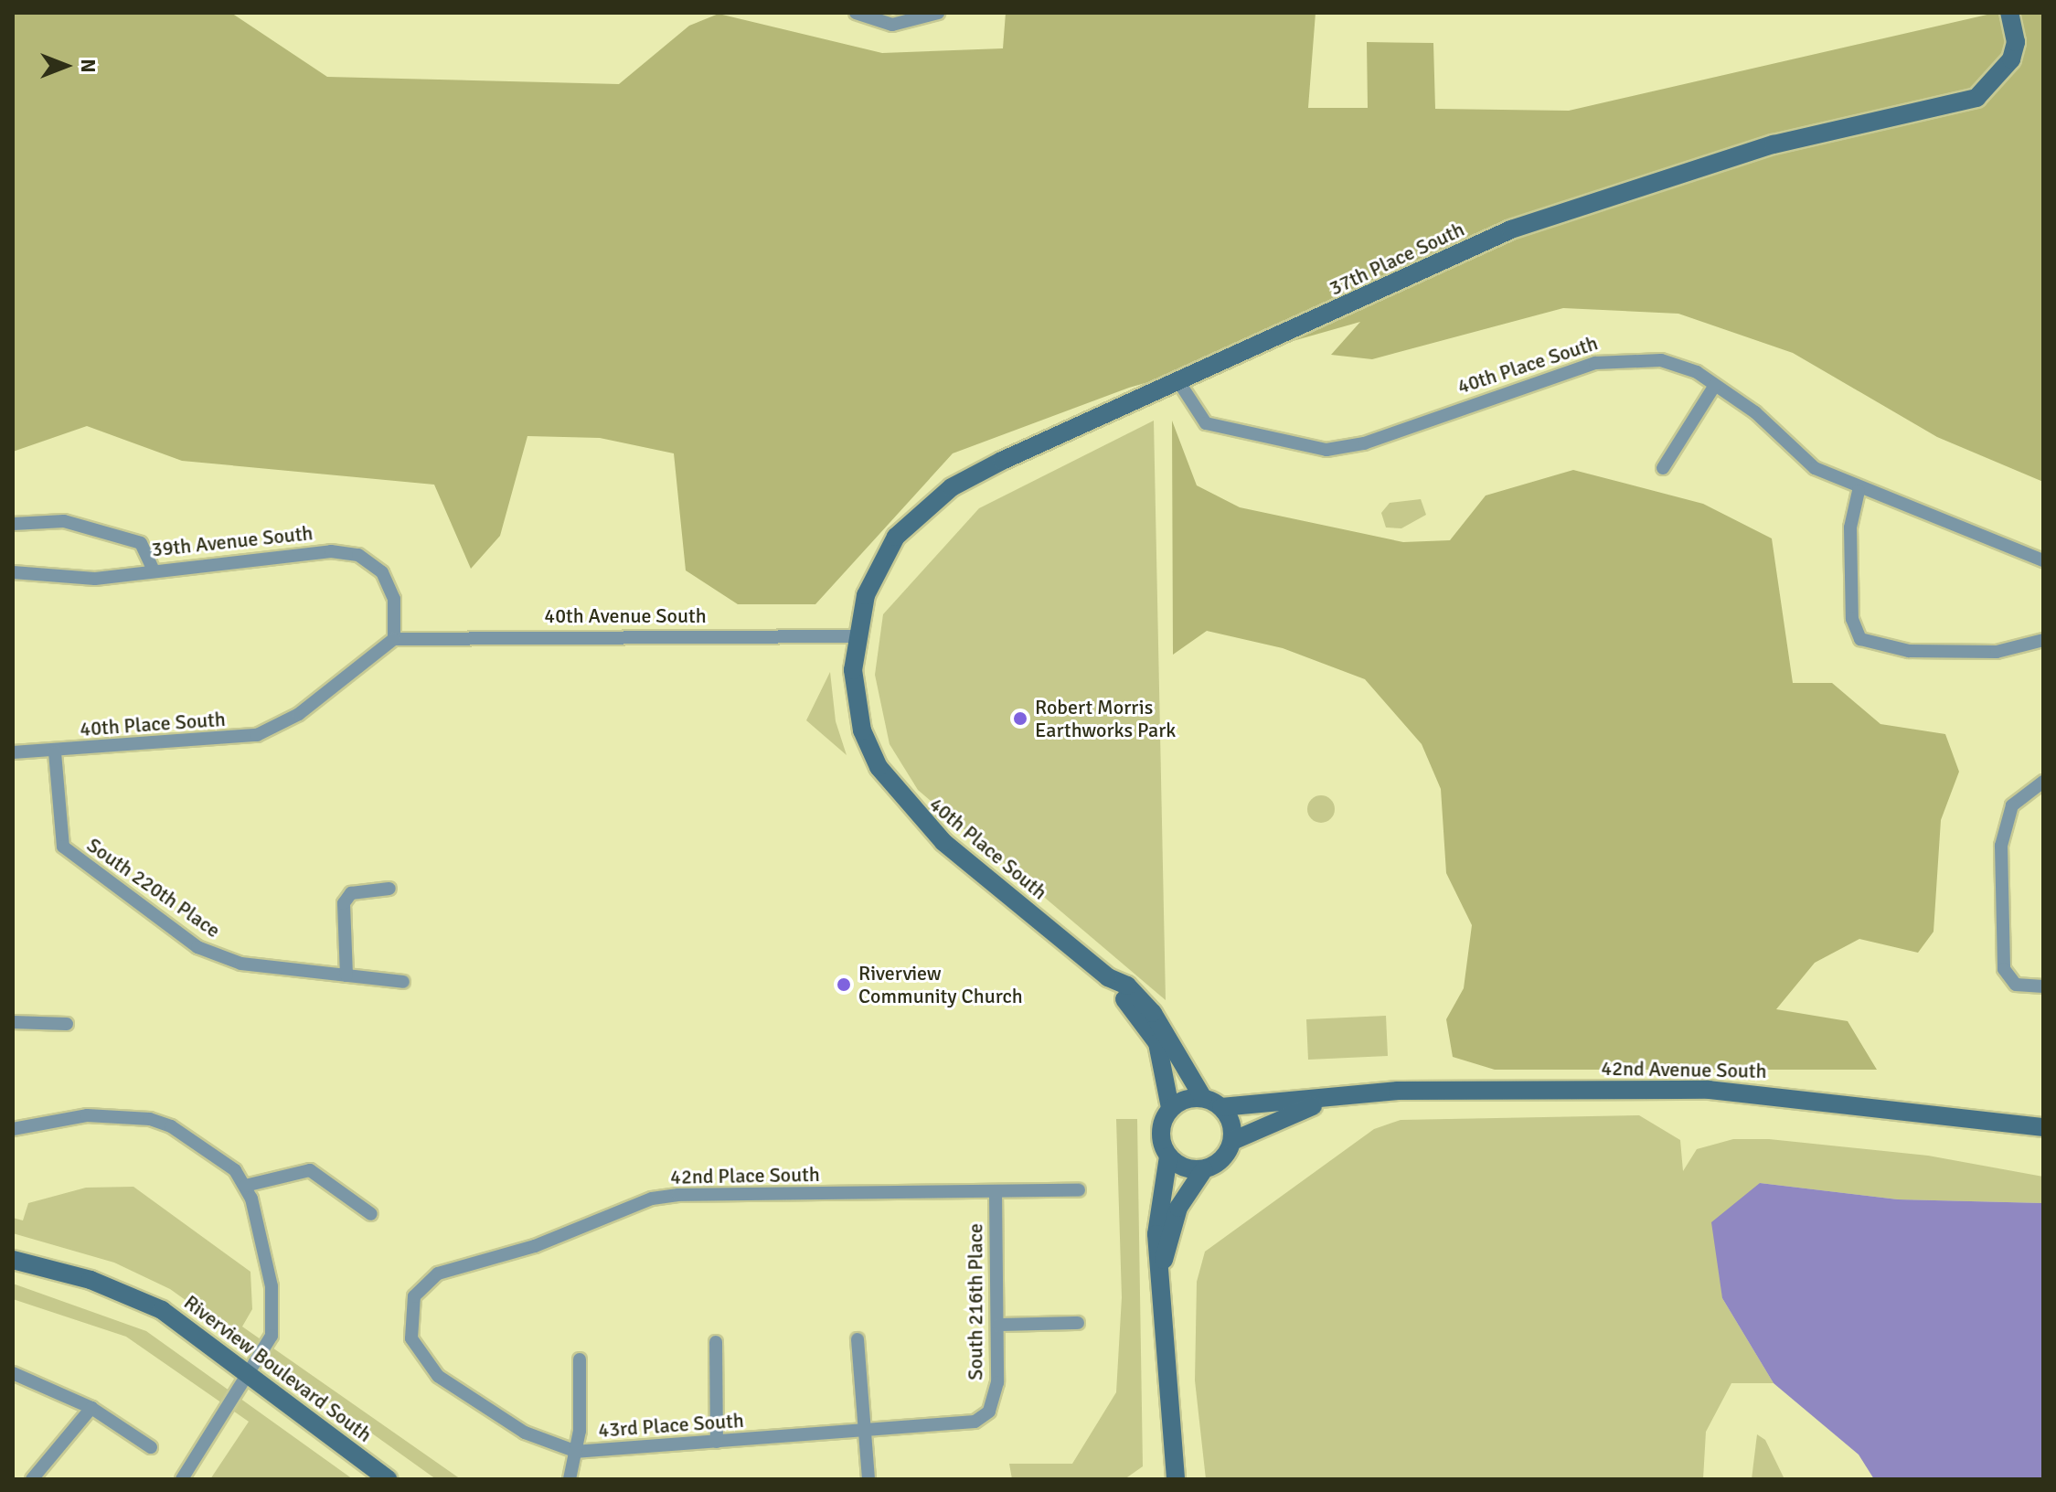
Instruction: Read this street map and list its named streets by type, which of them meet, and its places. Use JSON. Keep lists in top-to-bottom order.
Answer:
{
  "streets": {
    "street": [
      "37th Place South",
      "40th Place South",
      "39th Avenue South",
      "40th Avenue South",
      "South 220th Place",
      "42nd Avenue South",
      "42nd Place South",
      "South 216th Place",
      "Riverview Boulevard South",
      "43rd Place South"
    ]
  },
  "crossings": [
    ["37th Place South", "40th Place South"],
    ["37th Place South", "40th Avenue South"],
    ["40th Place South", "39th Avenue South"],
    ["40th Place South", "40th Avenue South"],
    ["40th Place South", "South 220th Place"],
    ["40th Place South", "42nd Avenue South"],
    ["39th Avenue South", "40th Avenue South"],
    ["42nd Place South", "South 216th Place"],
    ["42nd Place South", "43rd Place South"],
    ["South 216th Place", "43rd Place South"]
  ],
  "places": ["Robert Morris Earthworks Park", "Riverview Community Church"],
  "north": "right"
}
